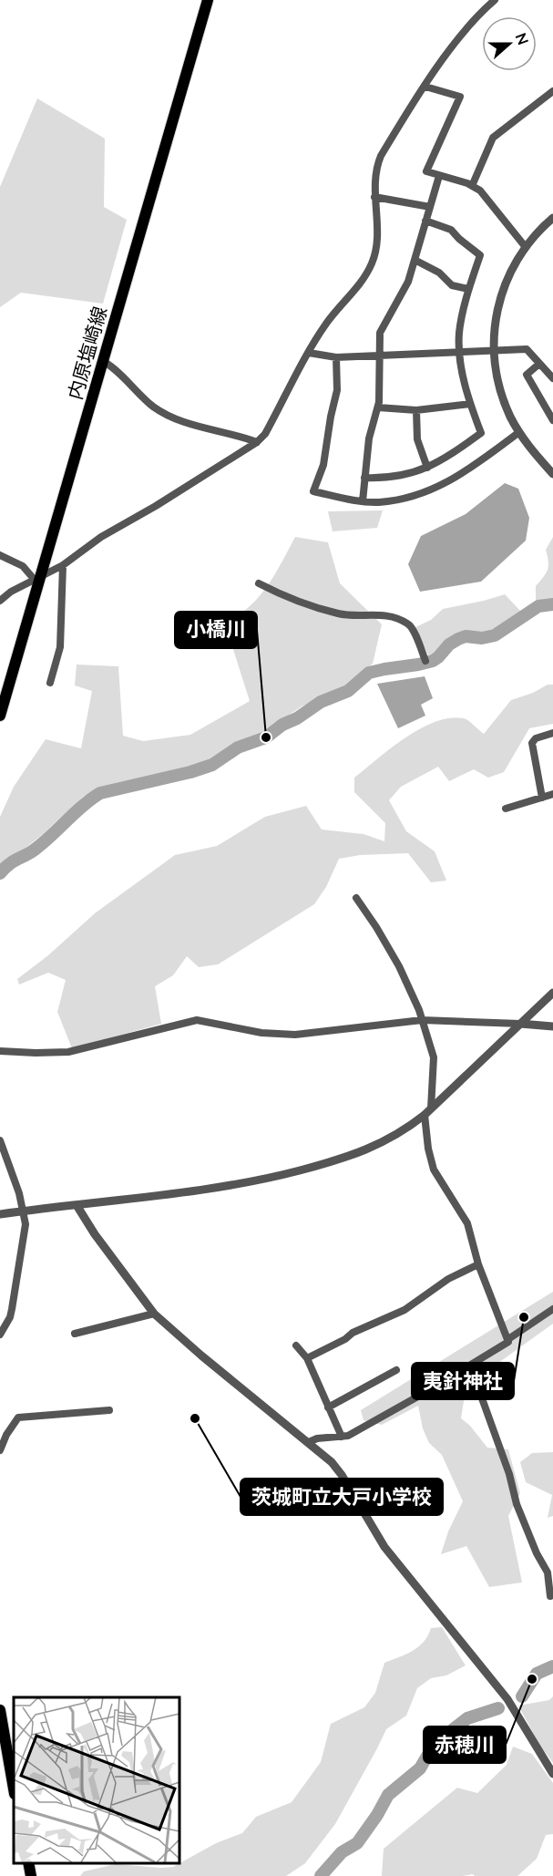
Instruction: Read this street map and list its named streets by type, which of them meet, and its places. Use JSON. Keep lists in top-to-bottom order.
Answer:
{
  "streets": {
    "main road": ["内原塩崎線"]
  },
  "places": [
    "小橋川",
    "夷針神社",
    "茨城町立大戸小学校",
    "赤穂川"
  ],
  "north": "right"
}
